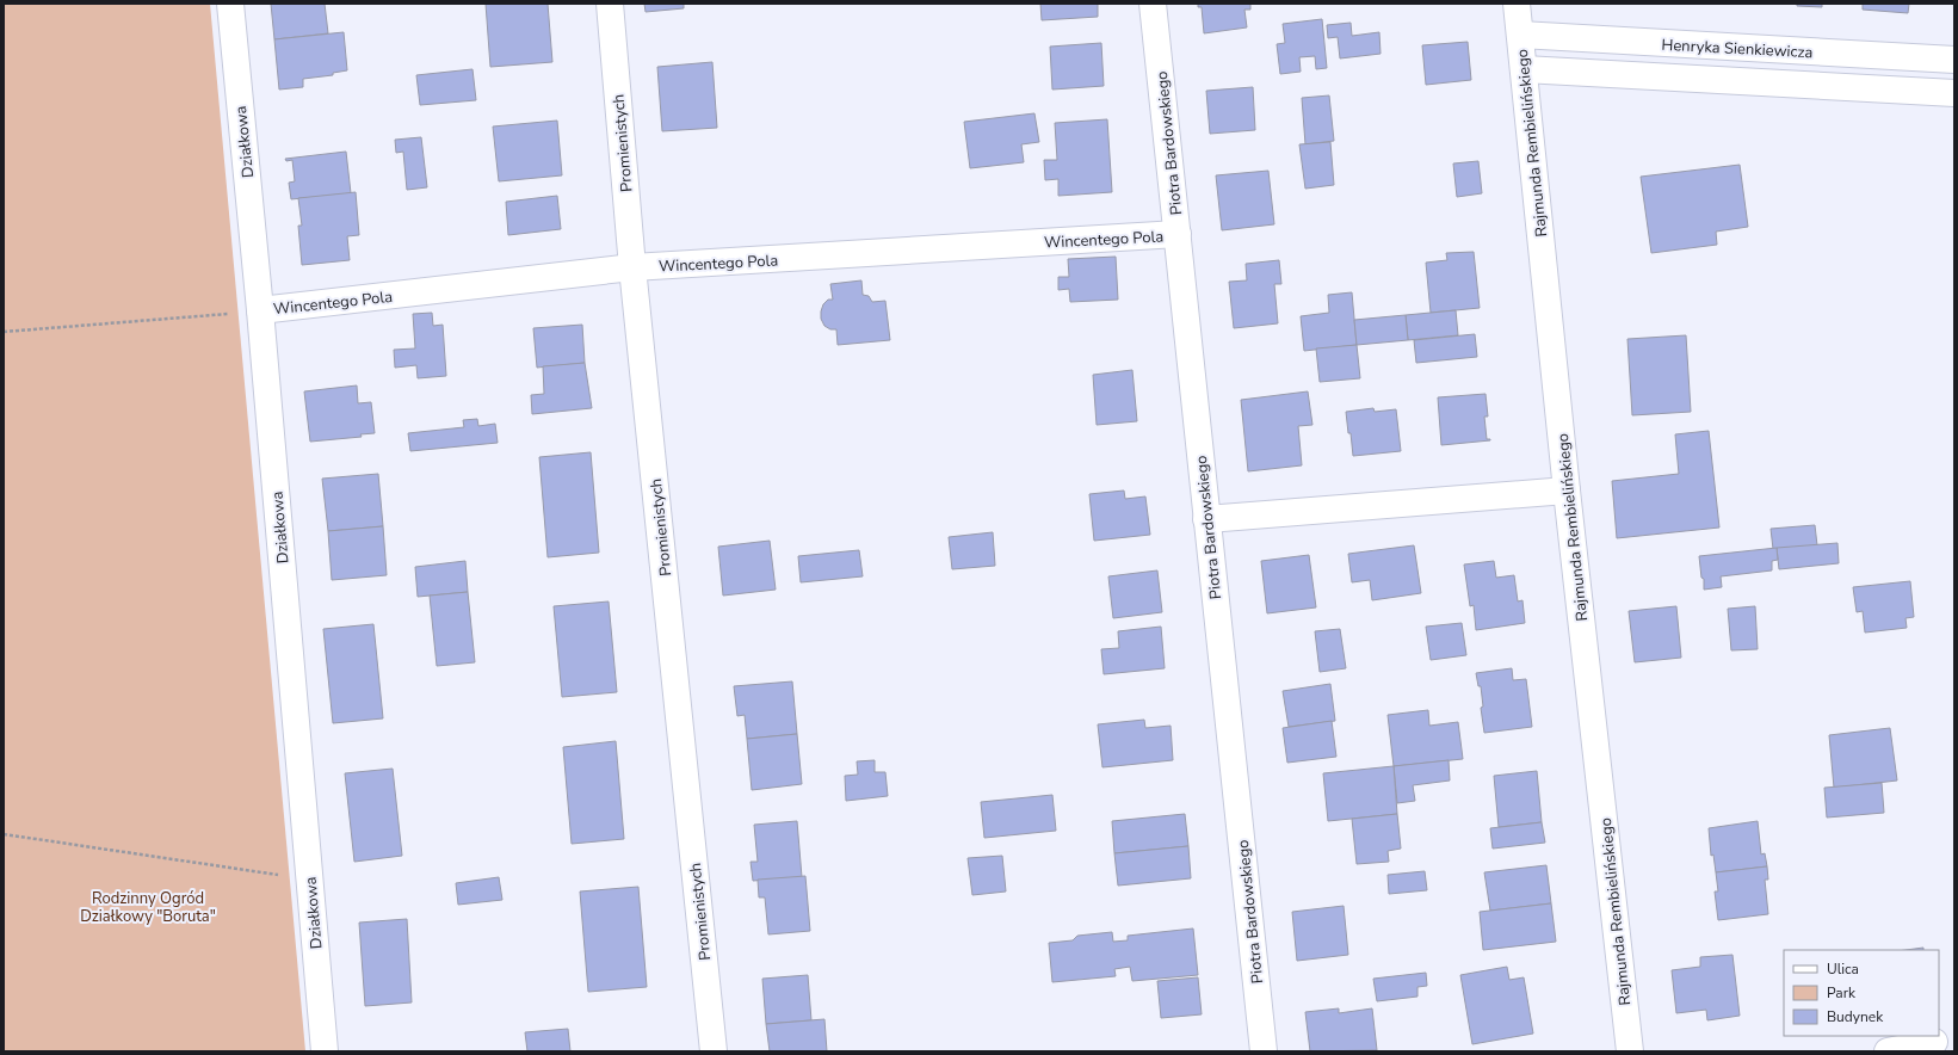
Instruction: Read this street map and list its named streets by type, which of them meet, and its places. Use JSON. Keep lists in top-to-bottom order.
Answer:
{
  "streets": {
    "street": [
      "Henryka Sienkiewicza",
      "Działkowa",
      "Promienistych",
      "Piotra Bardowskiego",
      "Rajmunda Rembielińskiego",
      "Wincentego Pola"
    ]
  },
  "crossings": [
    ["Henryka Sienkiewicza", "Rajmunda Rembielińskiego"],
    ["Działkowa", "Wincentego Pola"],
    ["Promienistych", "Wincentego Pola"],
    ["Piotra Bardowskiego", "Wincentego Pola"]
  ],
  "parks": ["Rodzinny Ogród Działkowy \"Boruta\""],
  "legend": ["Ulica", "Park", "Budynek"]
}
